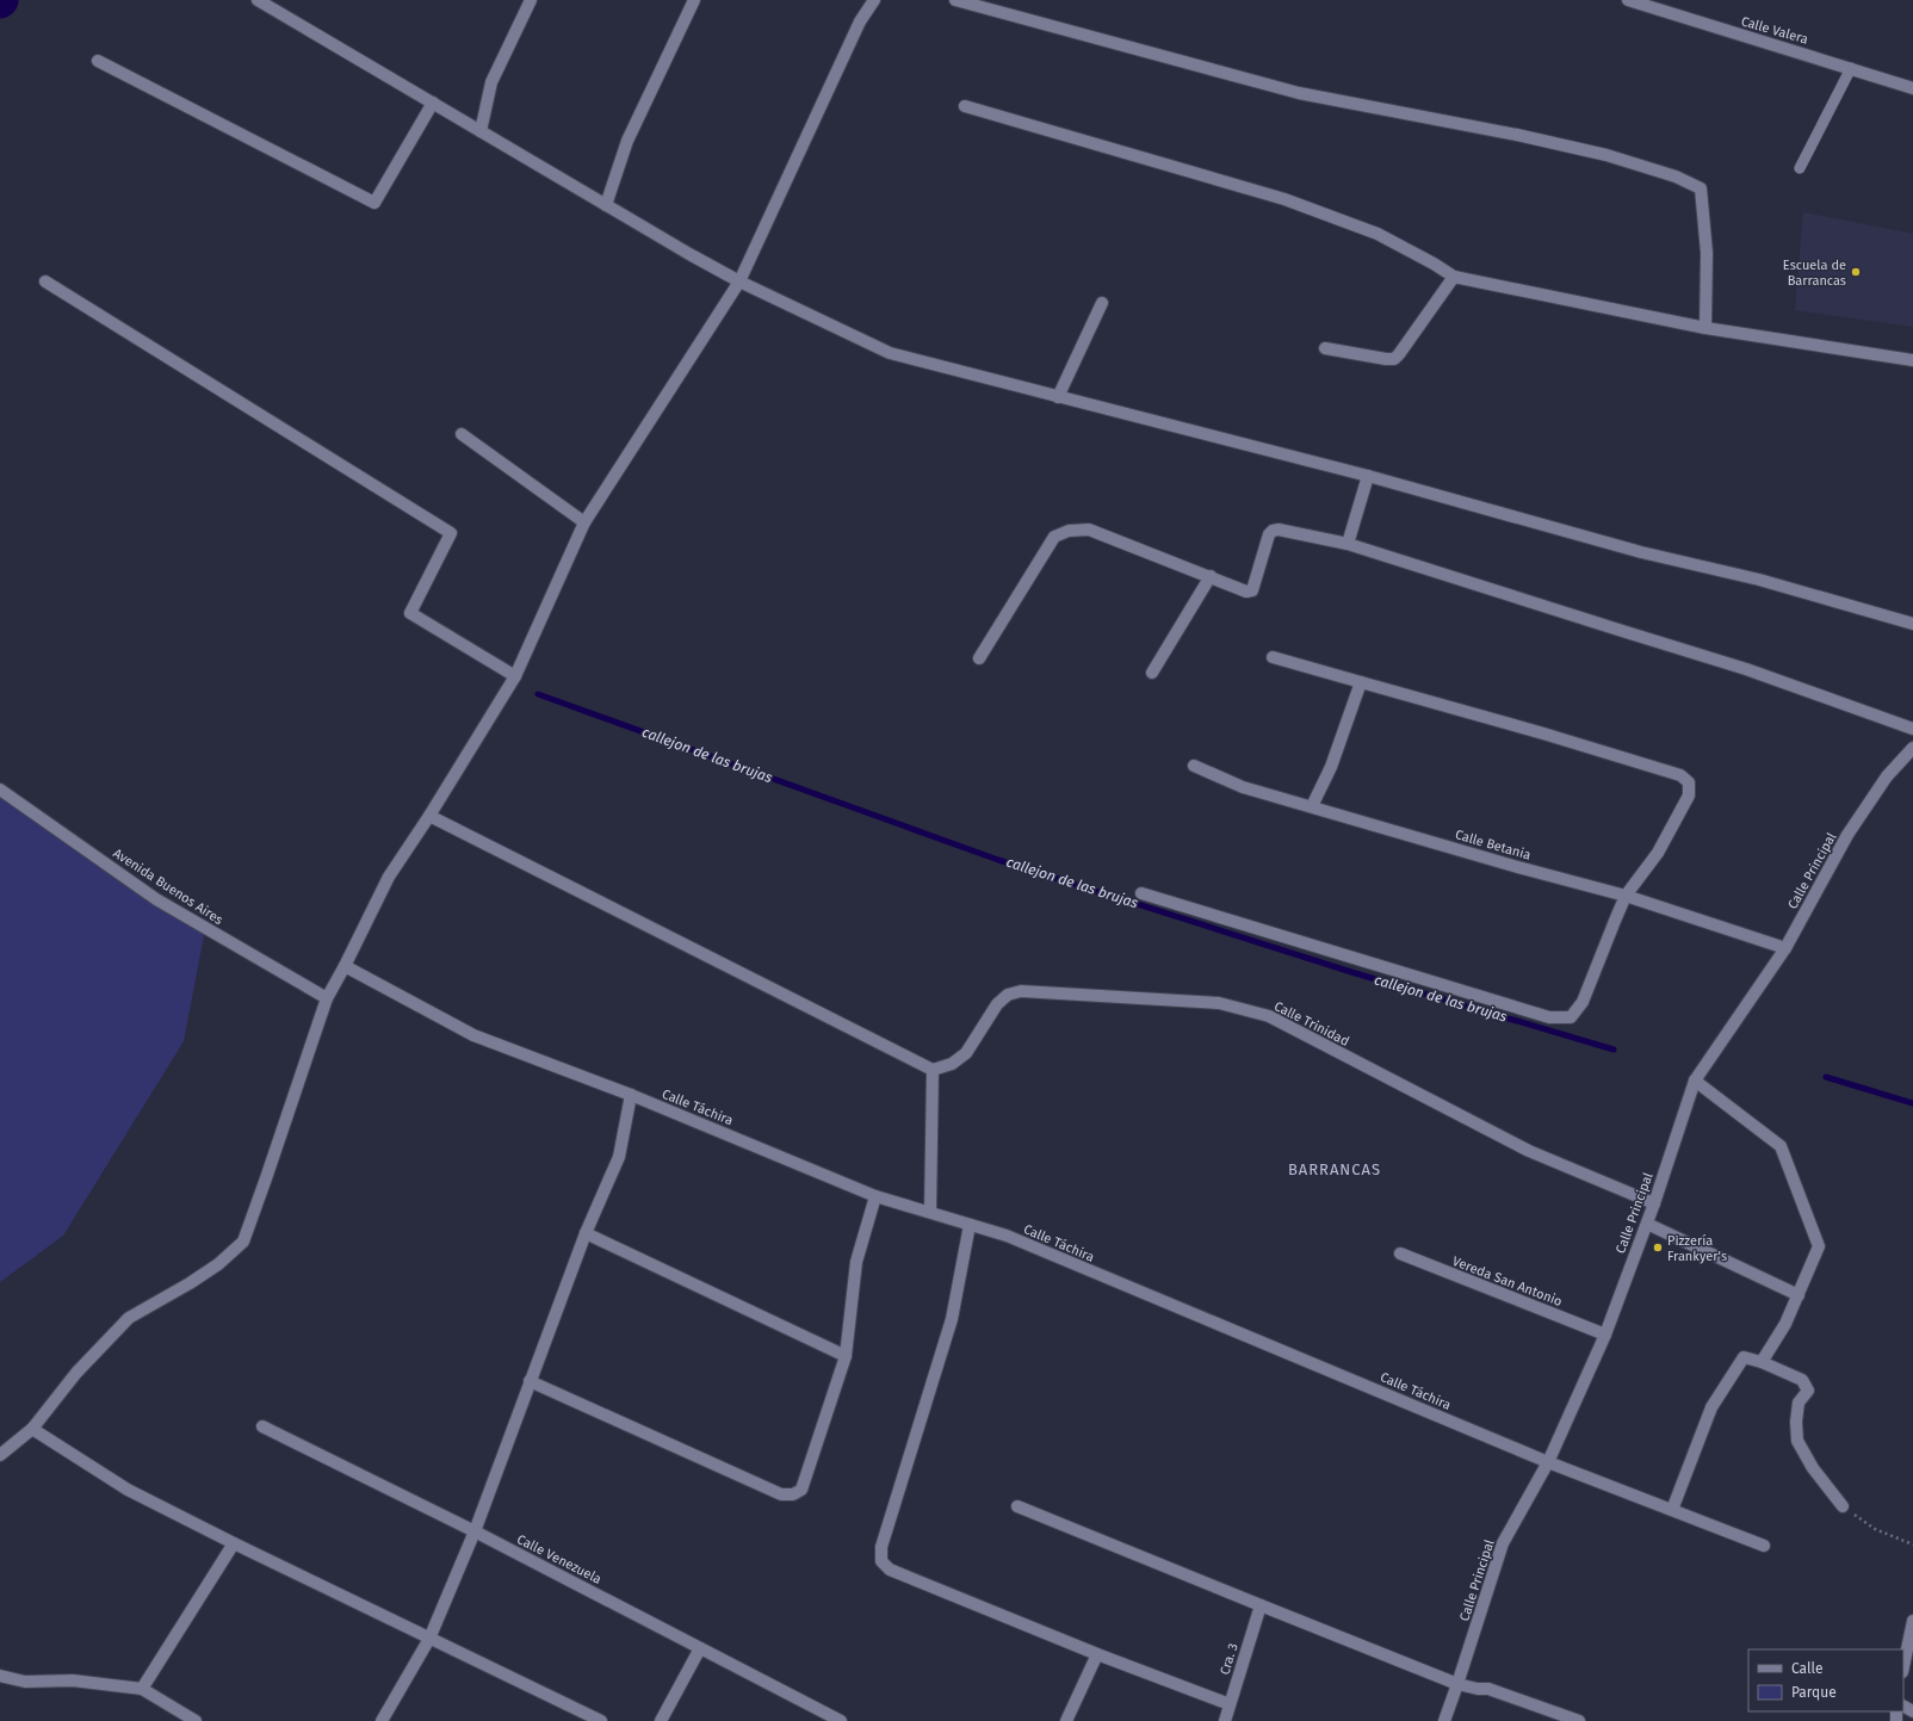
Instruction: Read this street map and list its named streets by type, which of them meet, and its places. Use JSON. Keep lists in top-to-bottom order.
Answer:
{
  "streets": {
    "street": [
      "Calle Valera",
      "Calle Betania",
      "Calle Principal",
      "Avenida Buenos Aires",
      "Calle Trinidad",
      "Calle Táchira",
      "Vereda San Antonio",
      "Calle Venezuela",
      "Cra. 3"
    ]
  },
  "crossings": [
    ["Calle Betania", "Calle Principal"],
    ["Calle Principal", "Calle Trinidad"],
    ["Calle Principal", "Calle Táchira"],
    ["Calle Principal", "Vereda San Antonio"]
  ],
  "districts": ["BARRANCAS"],
  "water": ["callejon de las brujas"],
  "places": ["Escuela de Barrancas", "Pizzería Frankyer's"],
  "legend": ["Calle", "Parque"]
}
